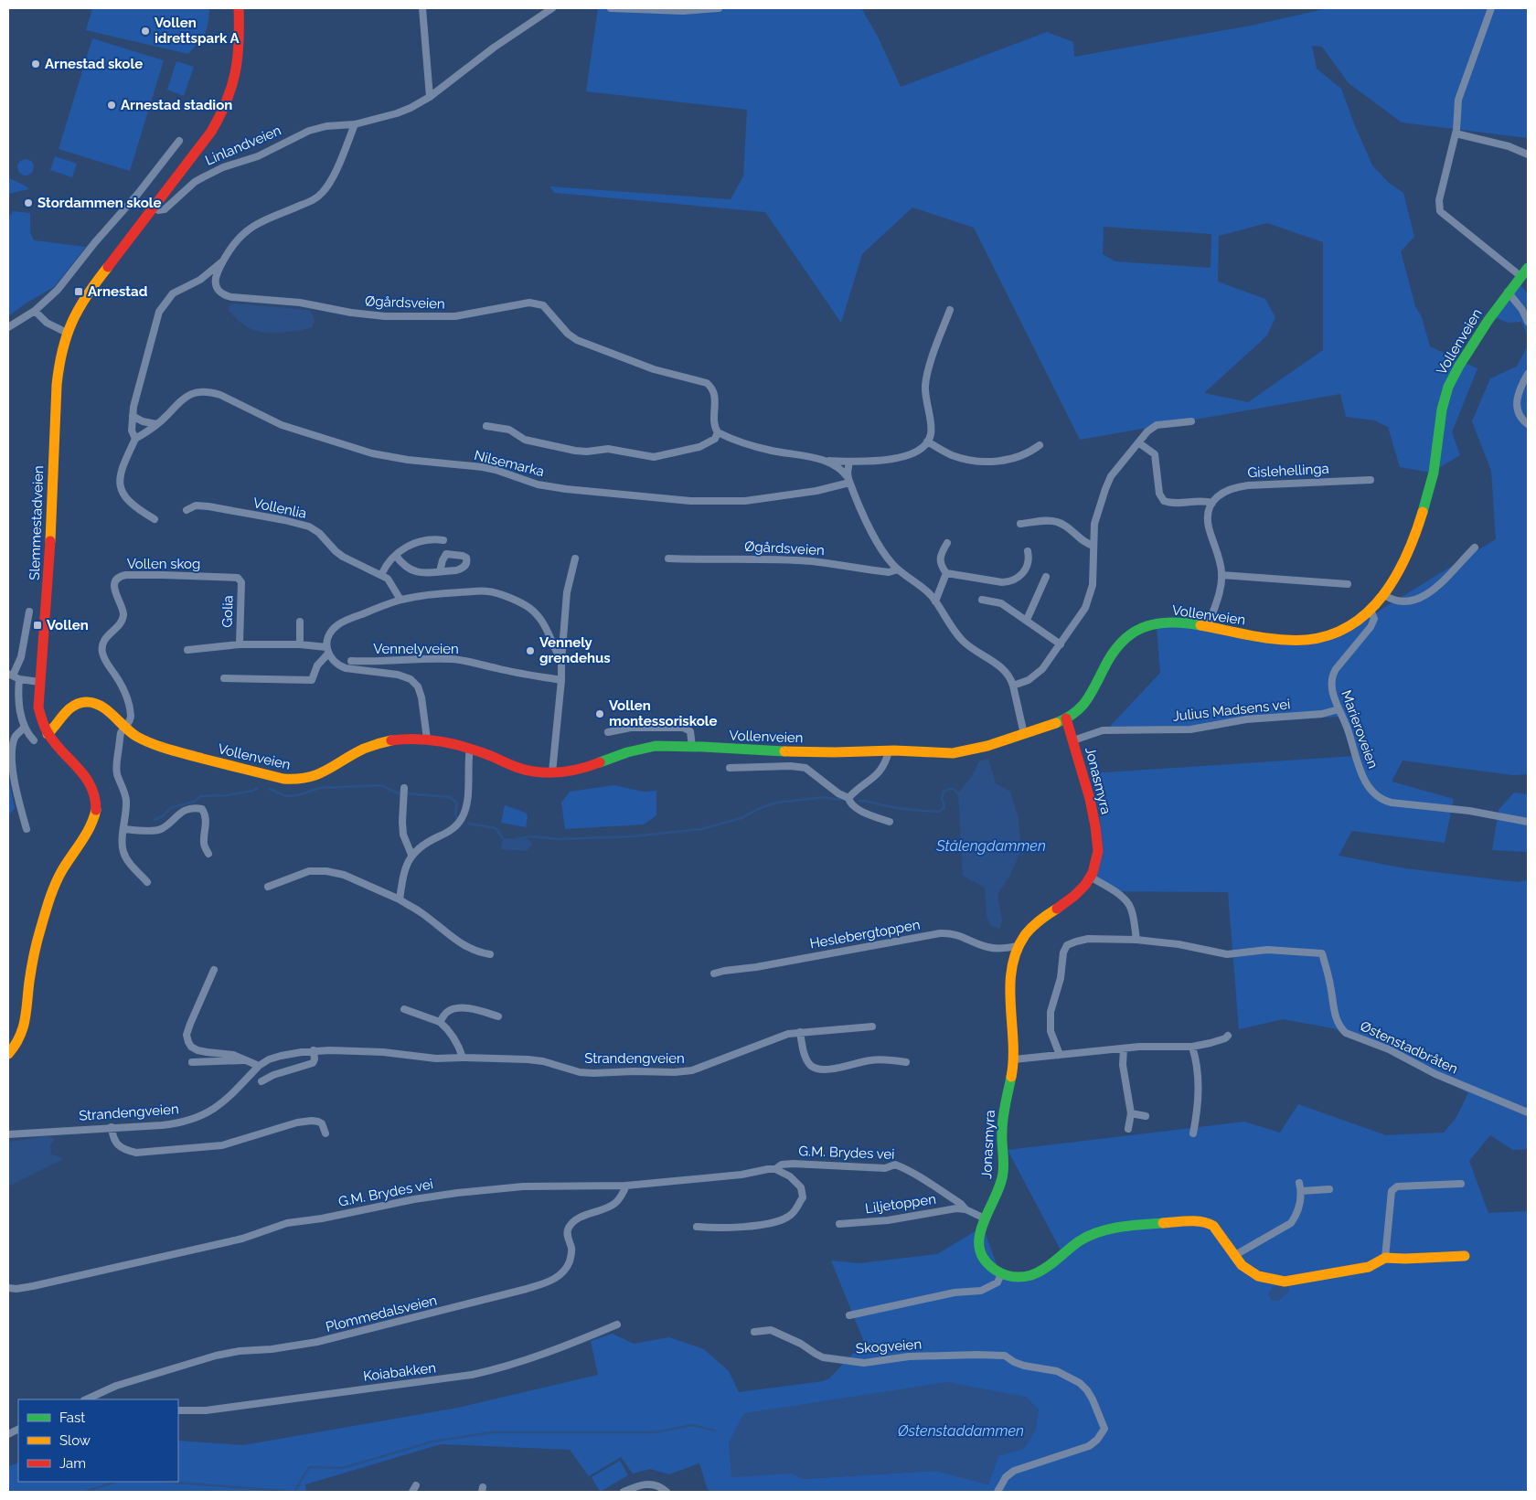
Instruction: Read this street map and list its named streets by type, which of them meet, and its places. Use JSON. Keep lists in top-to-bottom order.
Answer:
{
  "streets": {
    "main road": ["Vollenveien", "Slemmestadveien", "Jonasmyra"],
    "street": [
      "Linlandveien",
      "Øgårdsveien",
      "Nilsemarka",
      "Gislehellinga",
      "Vollenlia",
      "Vollen skog",
      "Golia",
      "Vennelyveien",
      "Julius Madsens vei",
      "Marieroveien",
      "Heslebergtoppen",
      "Østenstadbråten",
      "Strandengveien",
      "G.M. Brydes vei",
      "Liljetoppen",
      "Plommedalsveien",
      "Skogveien",
      "Koiabakken"
    ]
  },
  "crossings": [
    ["Linlandveien", "Slemmestadveien"],
    ["Vollenveien", "Slemmestadveien"],
    ["Vollenveien", "Vollen skog"],
    ["Vollenveien", "Marieroveien"],
    ["Vollenveien", "Jonasmyra"],
    ["Vollen skog", "Golia"],
    ["Julius Madsens vei", "Marieroveien"],
    ["Julius Madsens vei", "Jonasmyra"],
    ["Jonasmyra", "Heslebergtoppen"],
    ["Jonasmyra", "G.M. Brydes vei"],
    ["G.M. Brydes vei", "Liljetoppen"],
    ["G.M. Brydes vei", "Plommedalsveien"]
  ],
  "water": ["Stålengdammen", "Østenstaddammen"],
  "places": {
    "other": [
      "Vollen idrettspark A",
      "Arnestad skole",
      "Arnestad stadion",
      "Stordammen skole",
      "Vennely grendehus",
      "Vollen montessoriskole"
    ],
    "transit": ["Arnestad", "Vollen"]
  },
  "legend": ["Fast", "Slow", "Jam"]
}
